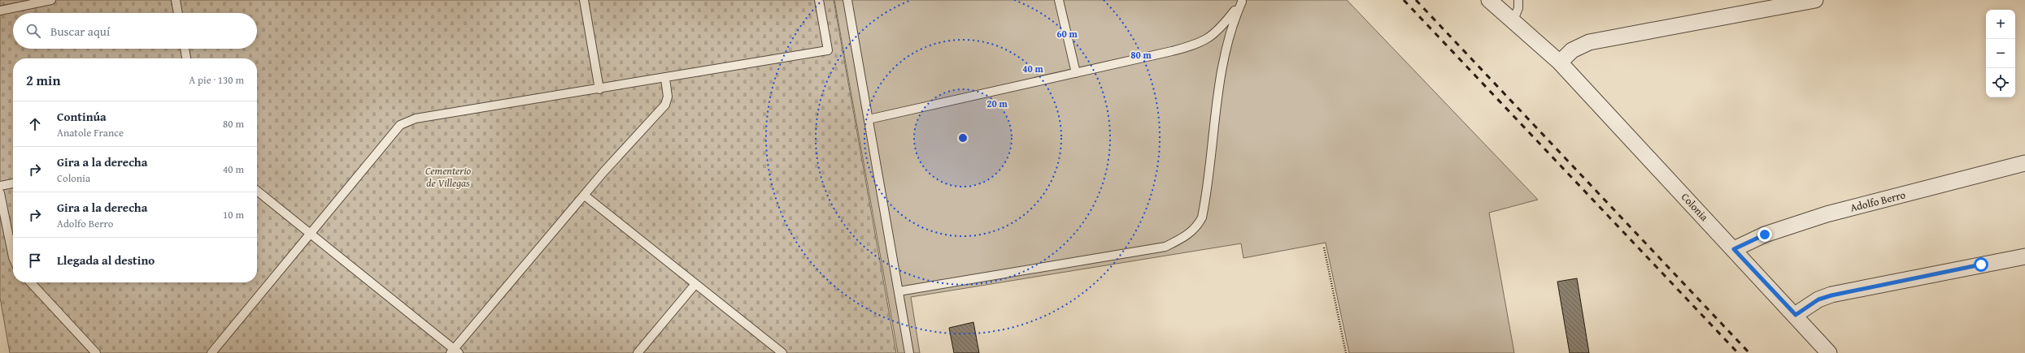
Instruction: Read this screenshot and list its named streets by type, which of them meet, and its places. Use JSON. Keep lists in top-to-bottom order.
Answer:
{
  "streets": {
    "street": ["Adolfo Berro", "Colonia"]
  },
  "crossings": [
    ["Adolfo Berro", "Colonia"]
  ],
  "parks": ["Cementerio de Villegas"],
  "page": {
    "map_buttons": ["+", "−"],
    "search": "Buscar aquí",
    "heading": ["2 min", "A pie · 130 m"],
    "list": [
      ["Continúa", "Anatole France", "80 m"],
      ["Gira a la derecha", "Colonia", "40 m"],
      ["Gira a la derecha", "Adolfo Berro", "10 m"],
      "Llegada al destino"
    ]
  },
  "rings": [
    "60 m",
    "80 m",
    "40 m",
    "20 m"
  ]
}
